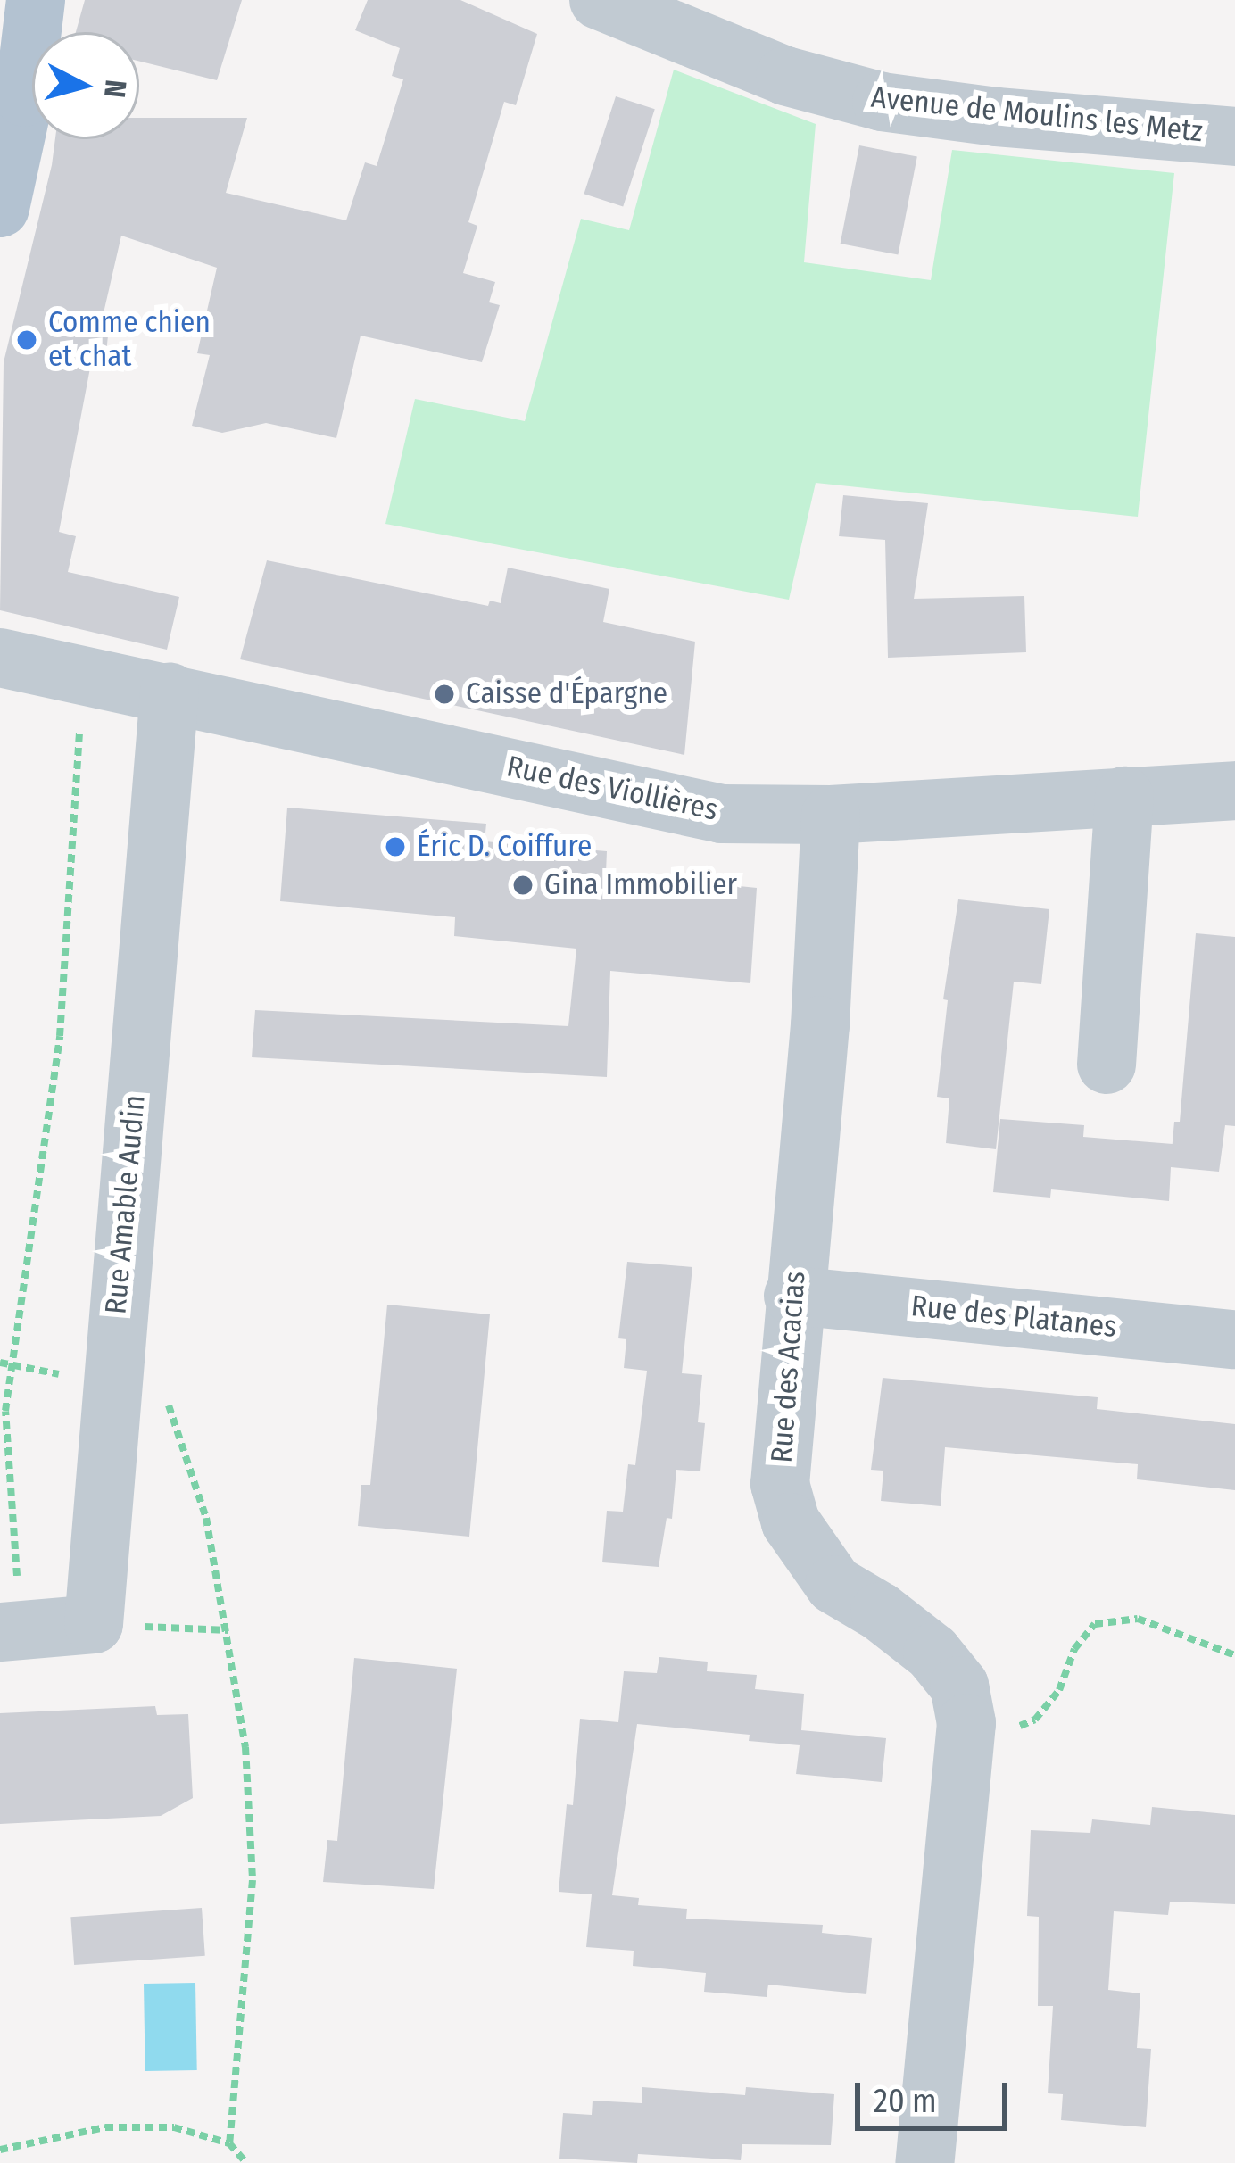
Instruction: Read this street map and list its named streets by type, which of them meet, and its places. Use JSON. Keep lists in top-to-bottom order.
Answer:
{
  "streets": {
    "street": [
      "Avenue de Moulins les Metz",
      "Rue des Viollières",
      "Rue Amable Audin",
      "Rue des Platanes",
      "Rue des Acacias"
    ]
  },
  "crossings": [
    ["Rue des Viollières", "Rue Amable Audin"],
    ["Rue des Viollières", "Rue des Acacias"],
    ["Rue des Platanes", "Rue des Acacias"]
  ],
  "places": [
    "Comme chien et chat",
    "Caisse d'Épargne",
    "Éric D. Coiffure",
    "Gina Immobilier"
  ],
  "scale_bar": "20 m",
  "north": "right"
}
